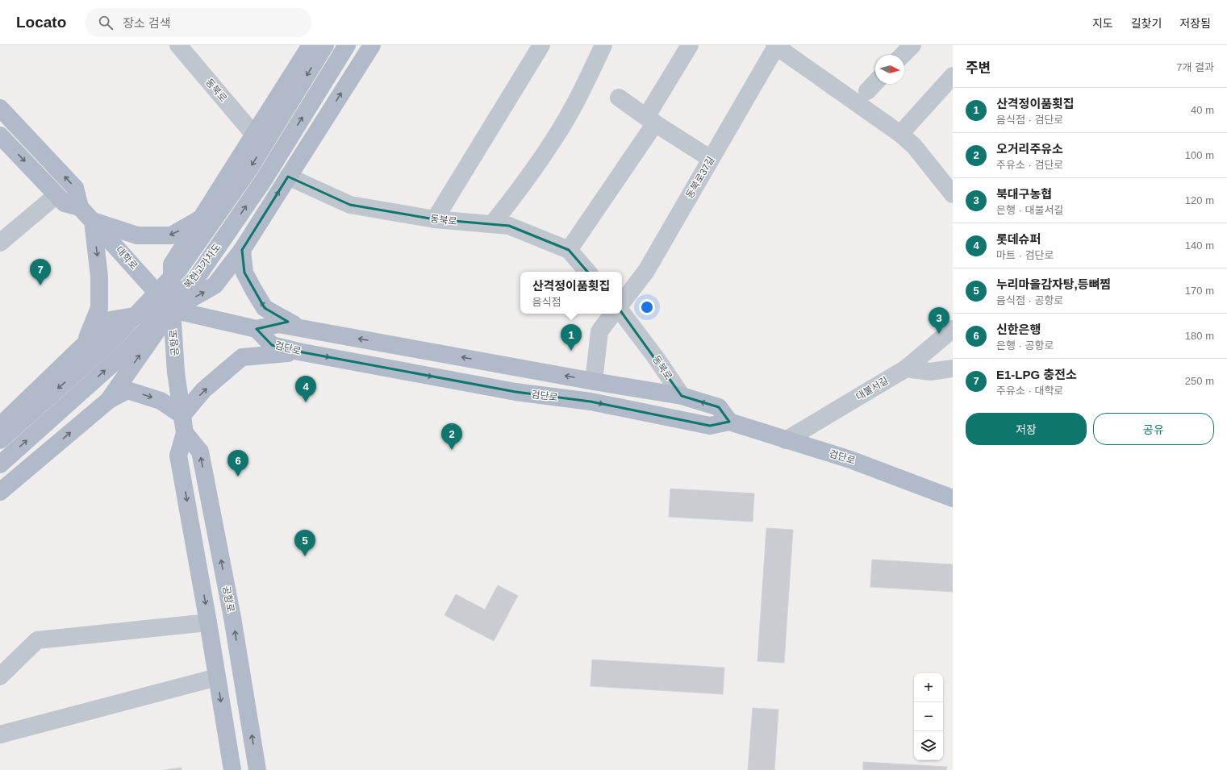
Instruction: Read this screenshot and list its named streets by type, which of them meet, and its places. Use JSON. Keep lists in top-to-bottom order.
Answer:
{
  "streets": {
    "main road": [
      "대학로",
      "복현고가차도",
      "공항로",
      "검단로"
    ],
    "street": ["동북로", "동북로37길", "대불서길"]
  },
  "crossings": [
    ["동북로", "공항로"],
    ["대학로", "공항로"],
    ["검단로", "대불서길"]
  ],
  "north": "right",
  "page": {
    "header": "Locato",
    "search": "장소 검색",
    "nav": ["지도", "길찾기", "저장됨"],
    "heading": ["주변", "7개 결과"],
    "list": [
      {
        "mark": "1",
        "name": "산격정이품횟집",
        "note": "음식점 · 검단로",
        "value": "40 m"
      },
      {
        "mark": "2",
        "name": "오거리주유소",
        "note": "주유소 · 검단로",
        "value": "100 m"
      },
      {
        "mark": "3",
        "name": "북대구농협",
        "note": "은행 · 대불서길",
        "value": "120 m"
      },
      {
        "mark": "4",
        "name": "롯데슈퍼",
        "note": "마트 · 검단로",
        "value": "140 m"
      },
      {
        "mark": "5",
        "name": "누리마을감자탕,등뼈찜",
        "note": "음식점 · 공항로",
        "value": "170 m"
      },
      {
        "mark": "6",
        "name": "신한은행",
        "note": "은행 · 공항로",
        "value": "180 m"
      },
      {
        "mark": "7",
        "name": "E1-LPG 충전소",
        "note": "주유소 · 대학로",
        "value": "250 m"
      }
    ],
    "pins": [
      "7",
      "3",
      "1",
      "4",
      "2",
      "6",
      "5"
    ],
    "popup": ["산격정이품횟집", "음식점"],
    "buttons": ["저장", "공유"],
    "map_buttons": ["+", "−"]
  }
}
